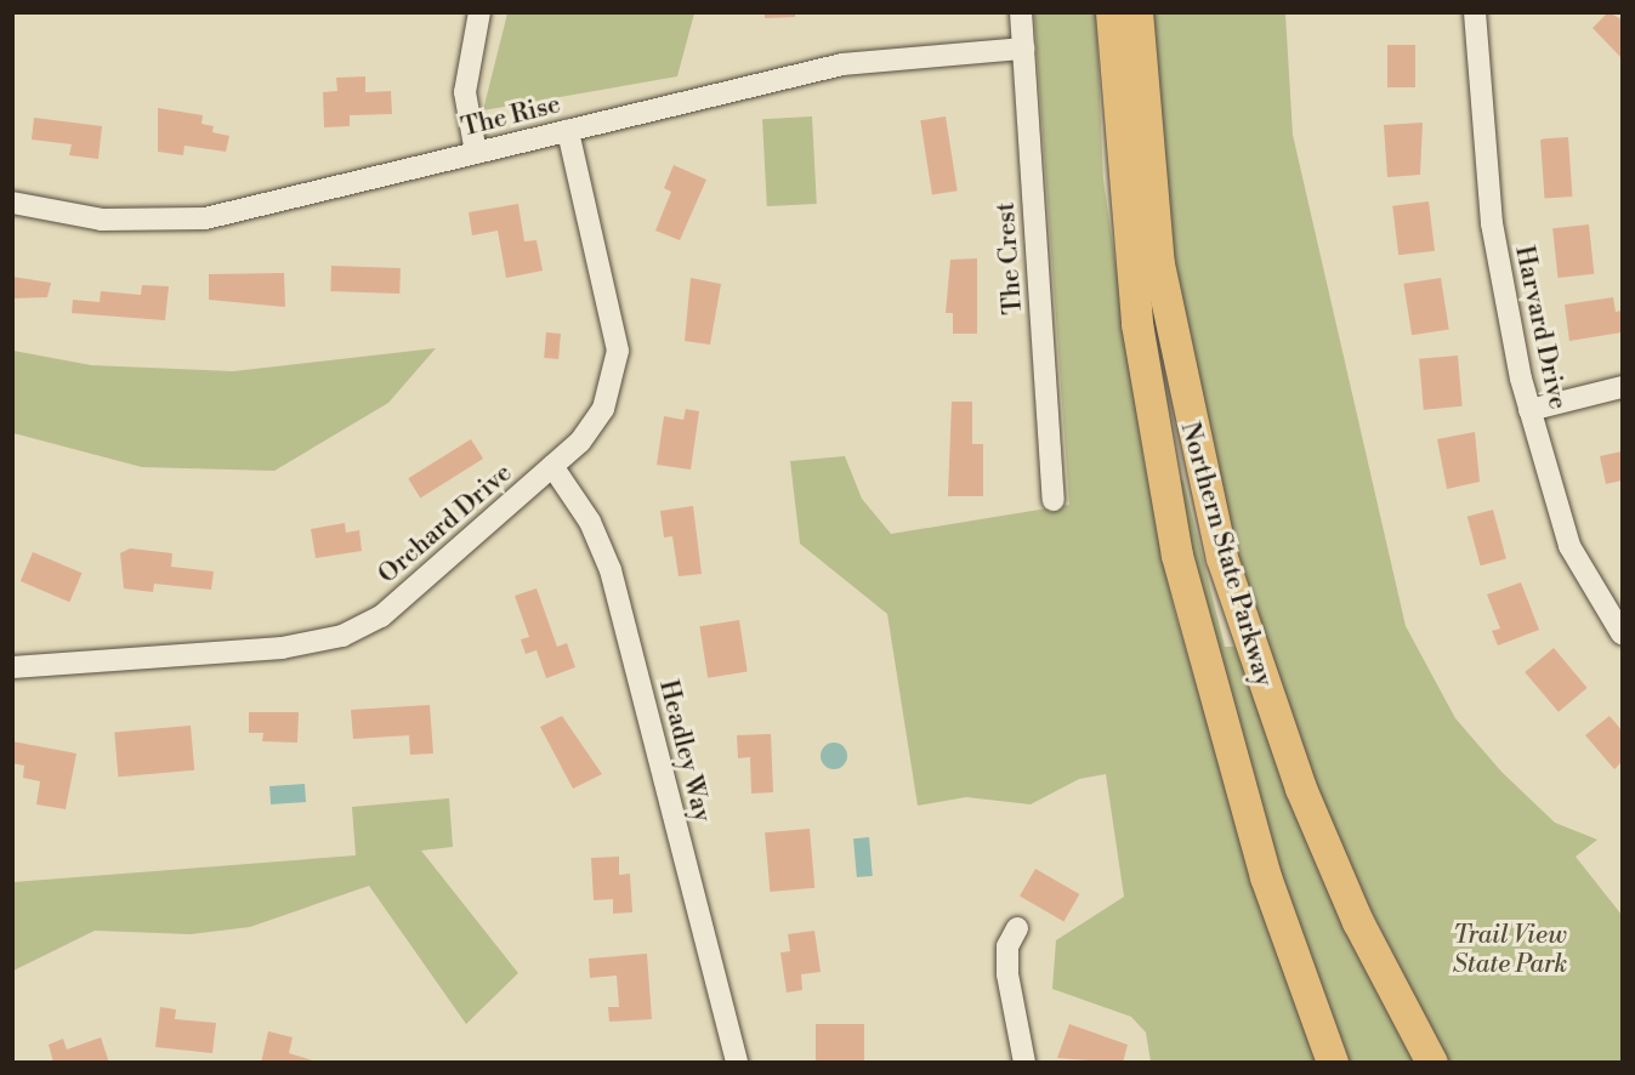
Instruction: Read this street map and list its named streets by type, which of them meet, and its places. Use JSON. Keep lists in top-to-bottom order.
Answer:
{
  "streets": {
    "highway": ["Northern State Parkway"],
    "street": [
      "The Rise",
      "The Crest",
      "Harvard Drive",
      "Orchard Drive",
      "Headley Way"
    ]
  },
  "crossings": [
    ["The Rise", "The Crest"],
    ["The Rise", "Orchard Drive"],
    ["Orchard Drive", "Headley Way"]
  ],
  "parks": ["Trail View State Park"]
}
